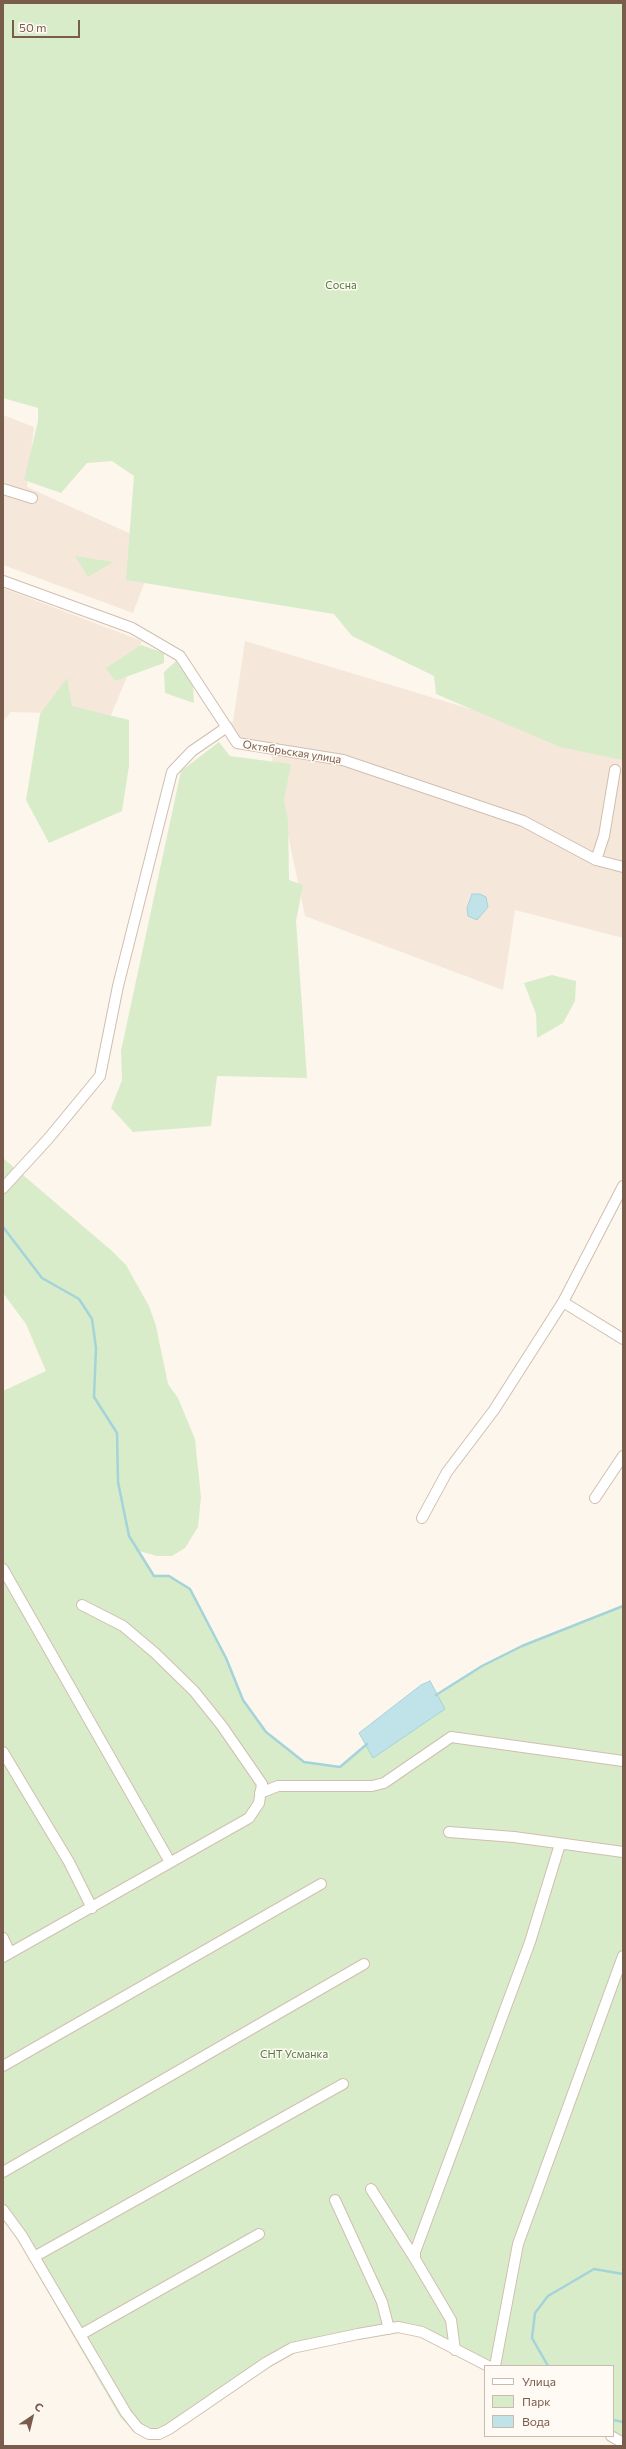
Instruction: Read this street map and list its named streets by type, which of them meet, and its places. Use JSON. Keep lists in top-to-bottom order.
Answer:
{
  "streets": {
    "street": ["Октябрьская улица"]
  },
  "parks": ["Сосна", "СНТ Усманка"],
  "legend": ["Улица", "Парк", "Вода"],
  "scale_bar": "50 m",
  "north": "top right"
}
